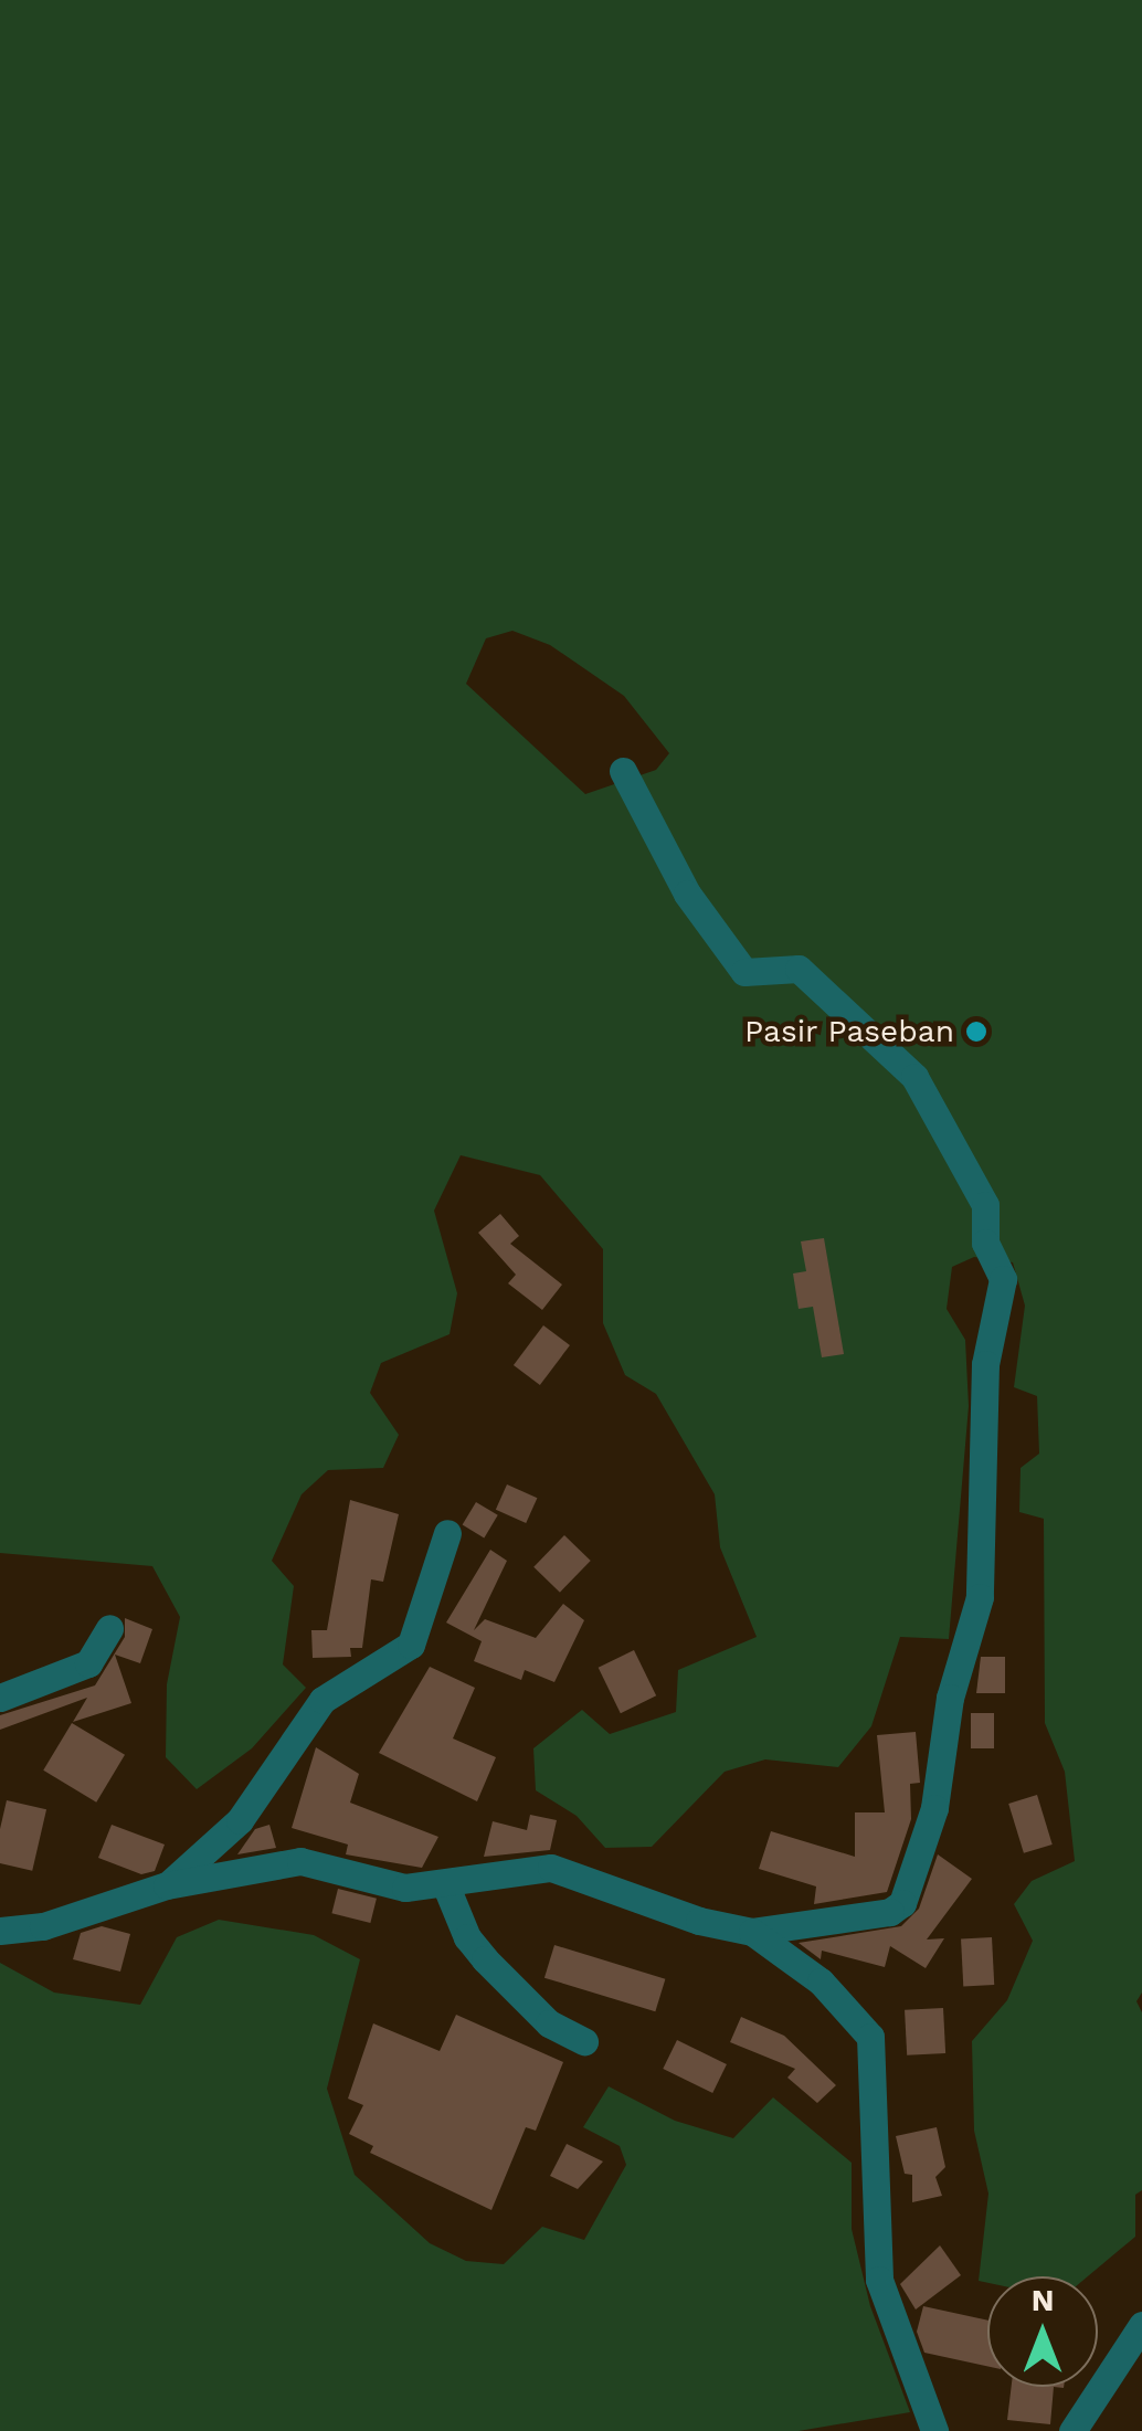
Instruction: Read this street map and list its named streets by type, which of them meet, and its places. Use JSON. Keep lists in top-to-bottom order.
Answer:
{
  "places": ["Pasir Paseban"],
  "north": "top"
}
